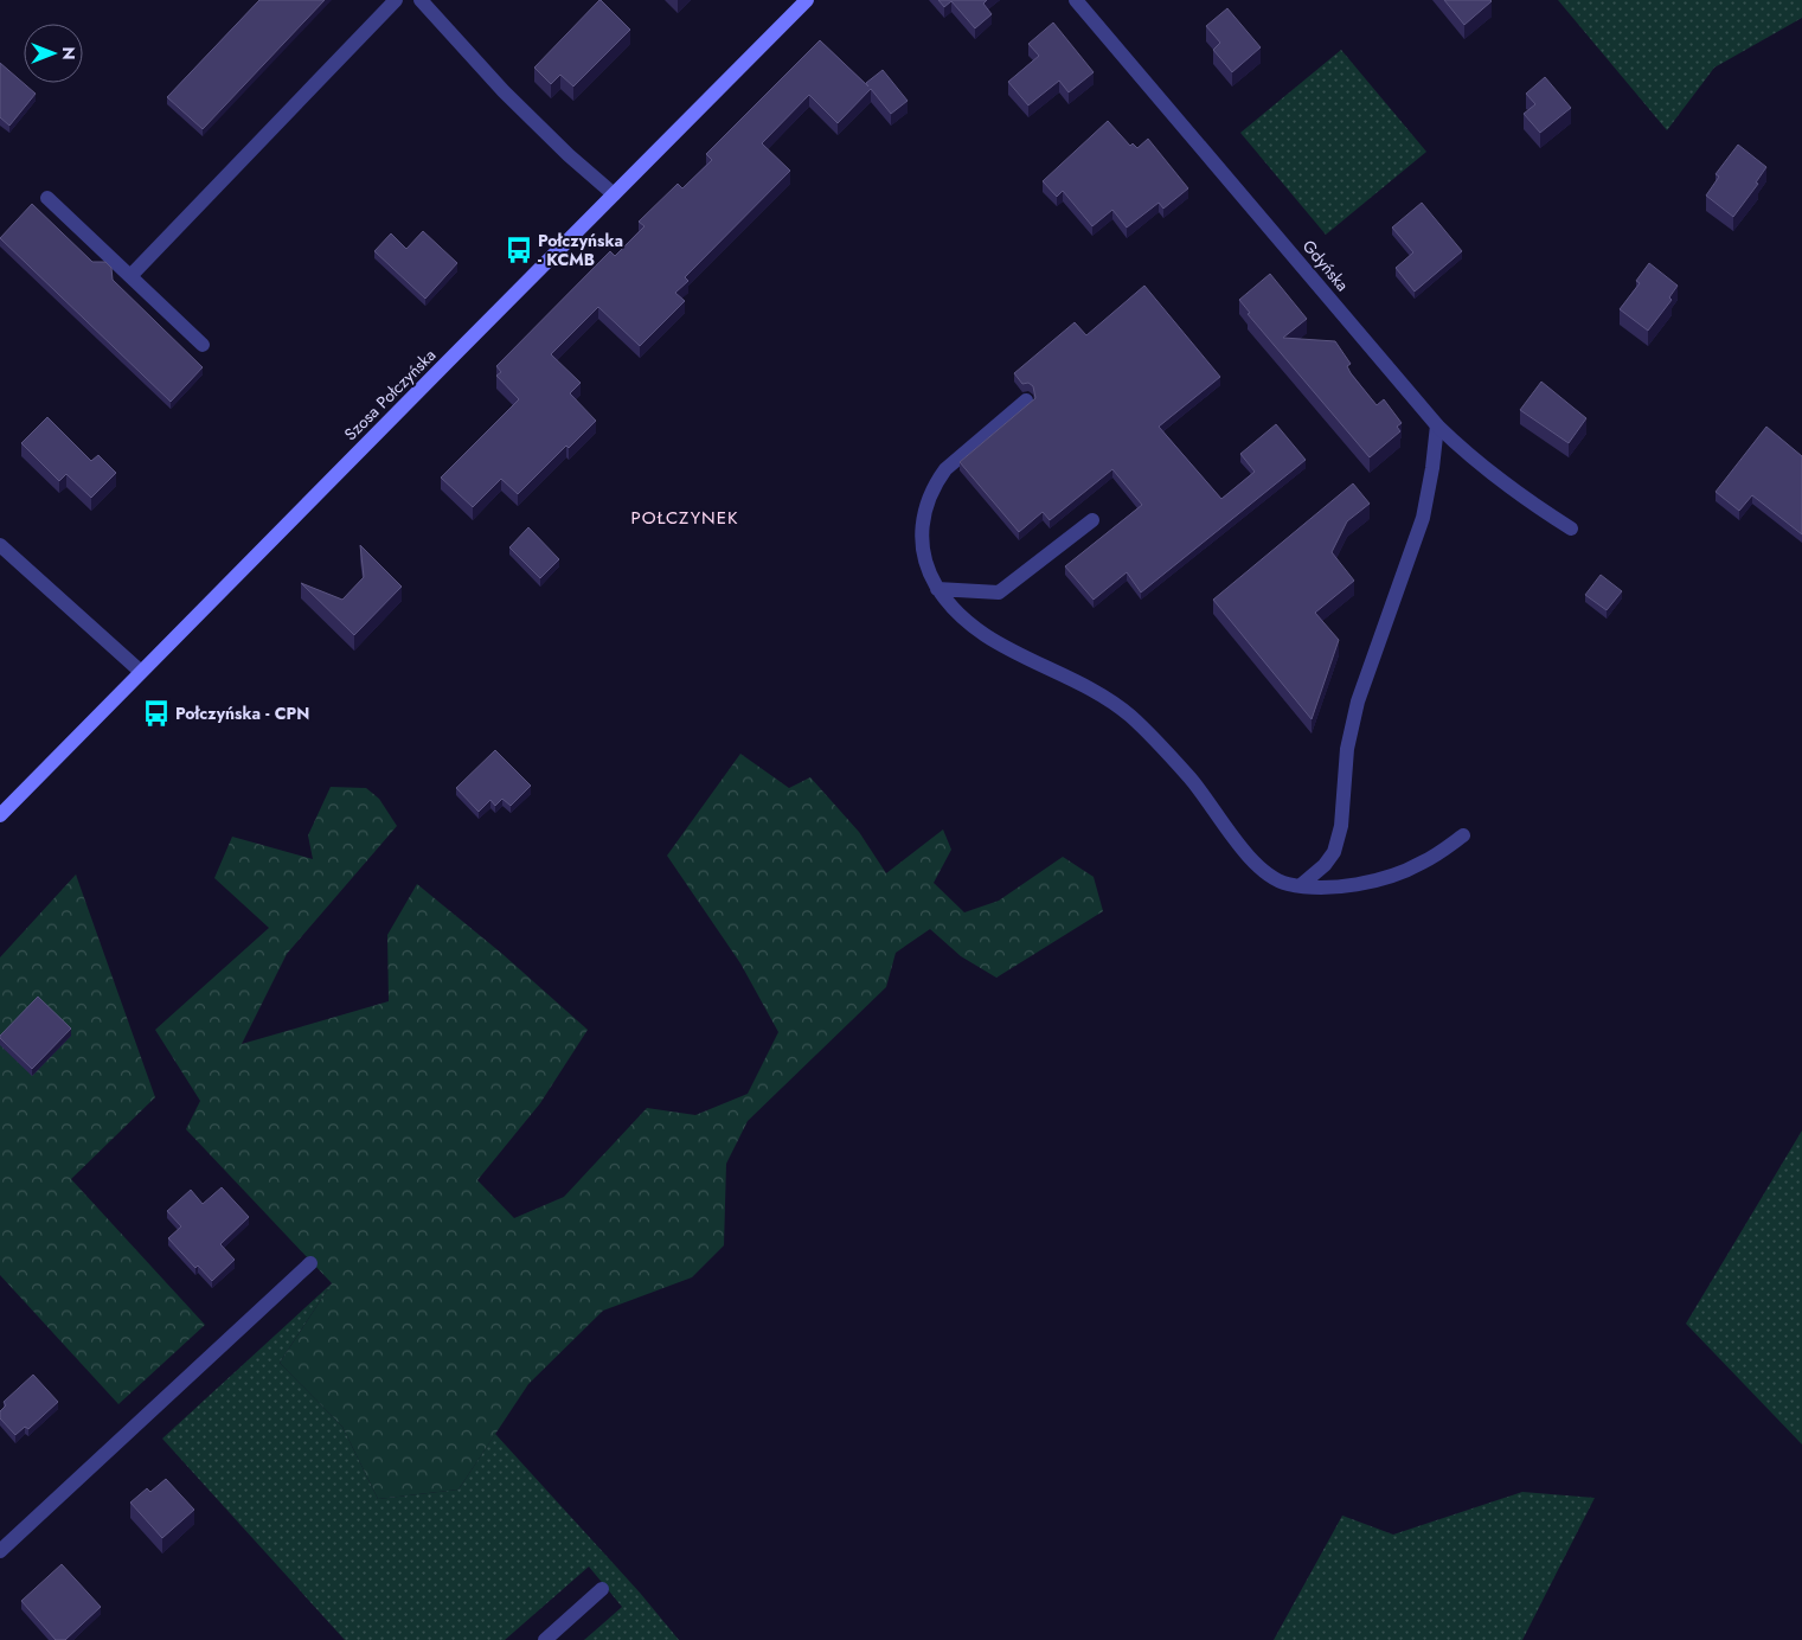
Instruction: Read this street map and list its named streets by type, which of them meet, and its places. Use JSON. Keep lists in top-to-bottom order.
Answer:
{
  "streets": {
    "main road": ["Szosa Połczyńska"],
    "street": ["Gdyńska"]
  },
  "districts": ["POŁCZYNEK"],
  "places": {
    "bus stop": ["Połczyńska - KCMB", "Połczyńska - CPN"]
  },
  "north": "right"
}
